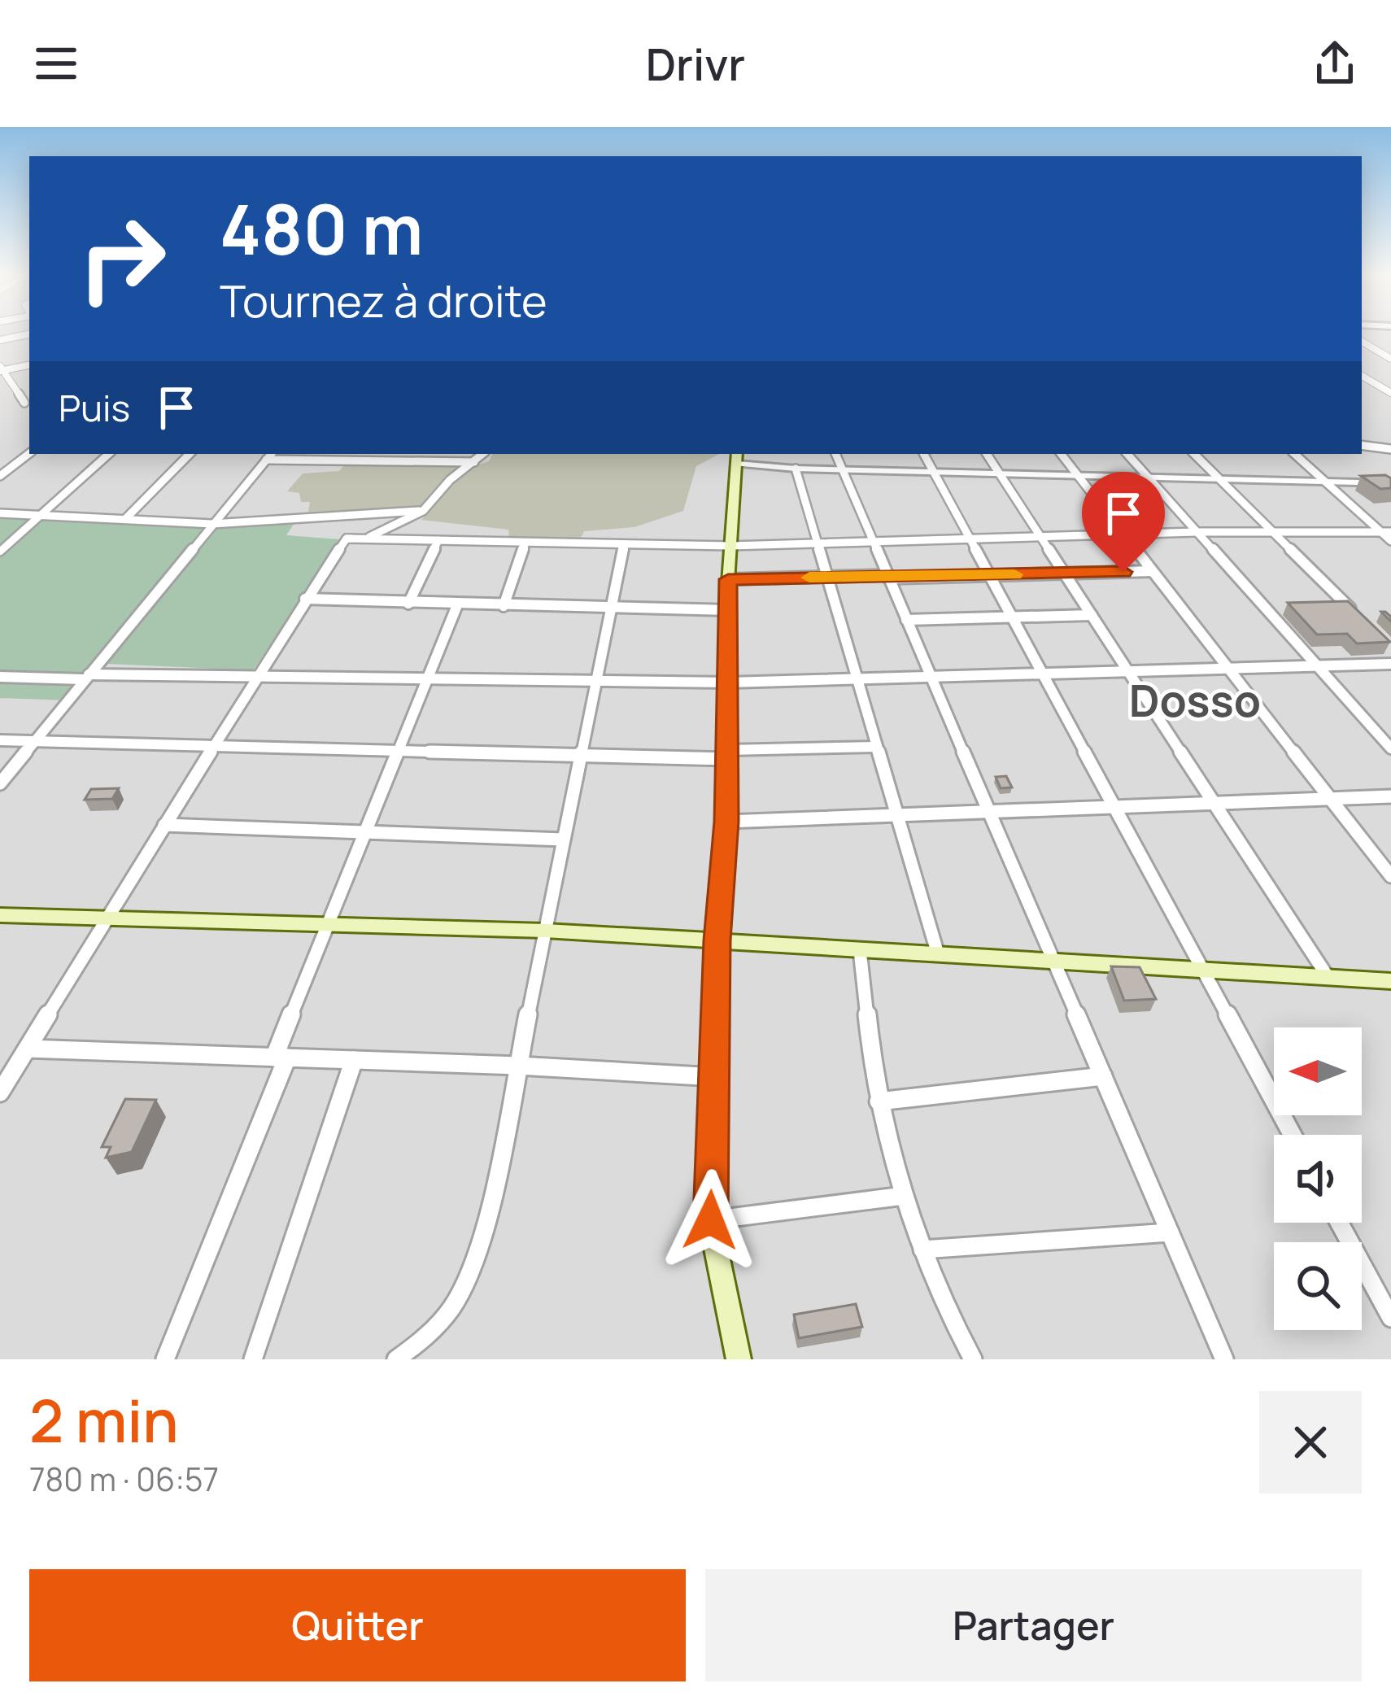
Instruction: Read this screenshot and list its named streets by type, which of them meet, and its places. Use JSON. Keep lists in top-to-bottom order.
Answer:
{
  "districts": ["Dosso"],
  "north": "left",
  "page": {
    "header": "Drivr",
    "turn": ["480 m", "Tournez à droite"],
    "then": "Puis",
    "heading": ["2 min", "780 m · 06:57"],
    "buttons": ["Quitter", "Partager"]
  }
}
